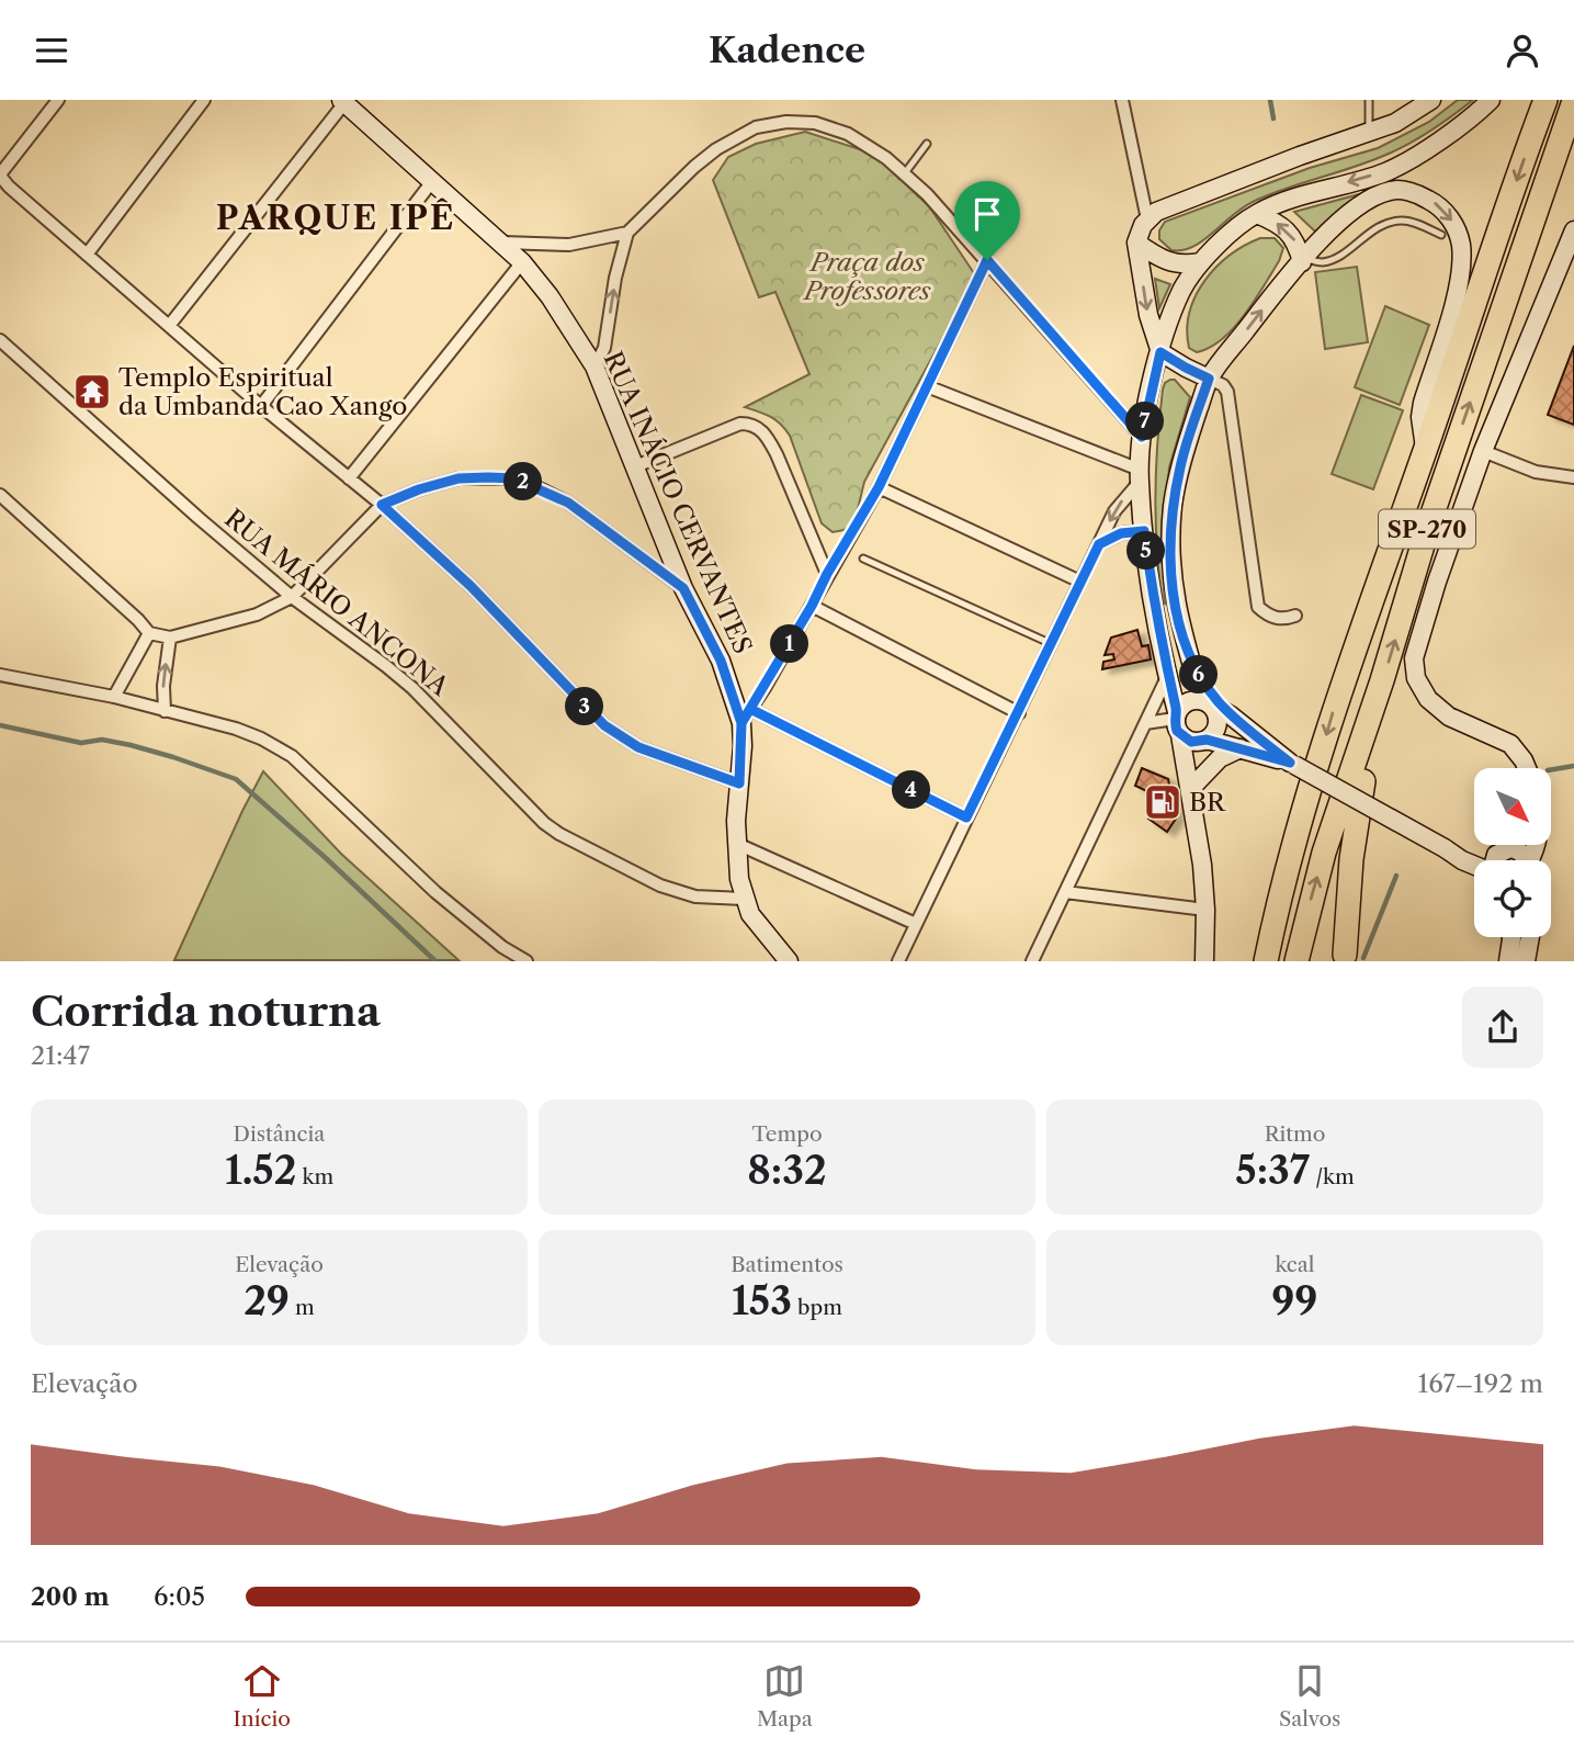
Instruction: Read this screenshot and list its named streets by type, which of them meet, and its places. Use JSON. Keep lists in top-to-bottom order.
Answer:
{
  "streets": {
    "highway": ["SP-270"],
    "main road": ["RUA INÁCIO CERVANTES"],
    "street": ["RUA MÁRIO ANCONA"]
  },
  "crossings": [
    ["RUA INÁCIO CERVANTES", "RUA MÁRIO ANCONA"]
  ],
  "districts": ["PARQUE IPÊ"],
  "parks": ["Praça dos Professores"],
  "places": {
    "temple": ["Templo Espiritual da Umbanda Cao Xango"],
    "fuel station": ["BR"]
  },
  "north": "bottom right",
  "page": {
    "header": "Kadence",
    "pins": [
      "7",
      "2",
      "5",
      "1",
      "6",
      "3",
      "4"
    ],
    "heading": ["Corrida noturna", "21:47"],
    "stats": [
      ["Distância", "1.52 km"],
      ["Tempo", "8:32"],
      ["Ritmo", "5:37 /km"],
      ["Elevação", "29 m"],
      ["Batimentos", "153 bpm"],
      ["kcal", "99"]
    ],
    "chart": ["Elevação", "167–192 m"],
    "list": [
      {
        "name": "200 m",
        "note": "6:05"
      }
    ],
    "tabs": ["Início", "Mapa", "Salvos"]
  }
}
